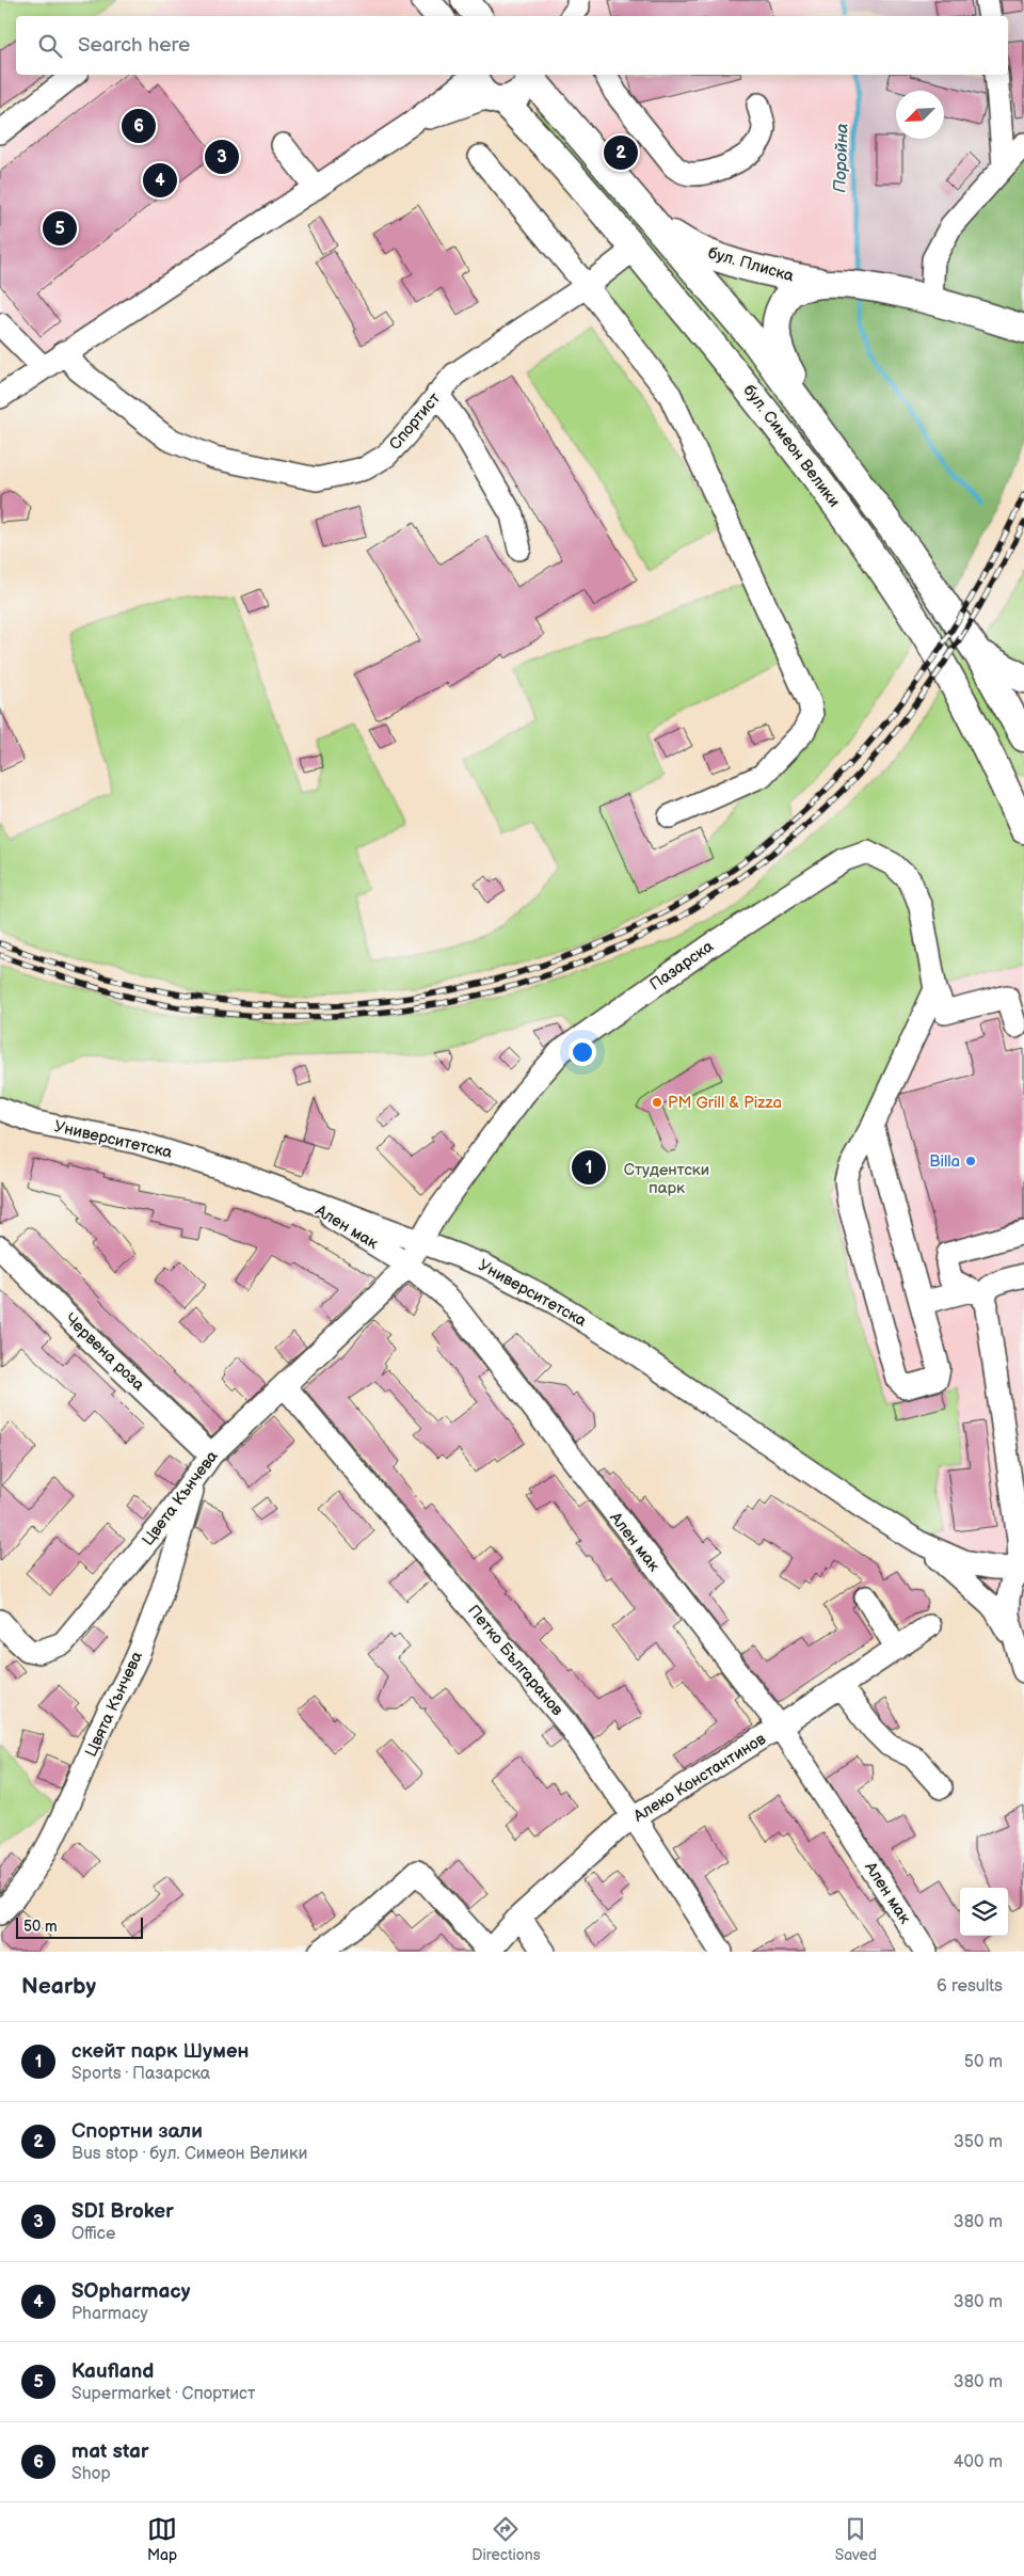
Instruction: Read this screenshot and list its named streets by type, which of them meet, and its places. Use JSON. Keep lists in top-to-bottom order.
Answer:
{
  "streets": {
    "main road": ["бул. Плиска", "бул. Симеон Велики"],
    "street": [
      "Спортист",
      "Пазарска",
      "Университетска",
      "Ален мак",
      "Червена роза",
      "Цвета Кънчева",
      "Петко Българанов",
      "Цвята Кънчева",
      "Алеко Константинов"
    ]
  },
  "crossings": [
    ["бул. Плиска", "бул. Симеон Велики"],
    ["Спортист", "бул. Симеон Велики"],
    ["Пазарска", "Университетска"],
    ["Пазарска", "Цвета Кънчева"],
    ["Университетска", "Ален мак"],
    ["Университетска", "Цвета Кънчева"],
    ["Ален мак", "Цвета Кънчева"],
    ["Ален мак", "Алеко Константинов"],
    ["Червена роза", "Цвета Кънчева"],
    ["Цвета Кънчева", "Петко Българанов"],
    ["Цвета Кънчева", "Цвята Кънчева"],
    ["Петко Българанов", "Алеко Константинов"]
  ],
  "water": ["Поройна"],
  "parks": ["Студентски парк"],
  "places": ["PM Grill & Pizza", "Billa"],
  "scale_bar": "50 m",
  "north": "bottom left",
  "page": {
    "search": "Search here",
    "pins": [
      "6",
      "2",
      "3",
      "4",
      "5",
      "1"
    ],
    "scale": "50 m",
    "heading": ["Nearby", "6 results"],
    "list": [
      {
        "mark": "1",
        "name": "скейт парк Шумен",
        "note": "Sports · Пазарска",
        "value": "50 m"
      },
      {
        "mark": "2",
        "name": "Спортни зали",
        "note": "Bus stop · бул. Симеон Велики",
        "value": "350 m"
      },
      {
        "mark": "3",
        "name": "SDI Broker",
        "note": "Office",
        "value": "380 m"
      },
      {
        "mark": "4",
        "name": "SOpharmacy",
        "note": "Pharmacy",
        "value": "380 m"
      },
      {
        "mark": "5",
        "name": "Kaufland",
        "note": "Supermarket · Спортист",
        "value": "380 m"
      },
      {
        "mark": "6",
        "name": "mat star",
        "note": "Shop",
        "value": "400 m"
      }
    ],
    "nav": ["Map", "Directions", "Saved"]
  }
}
